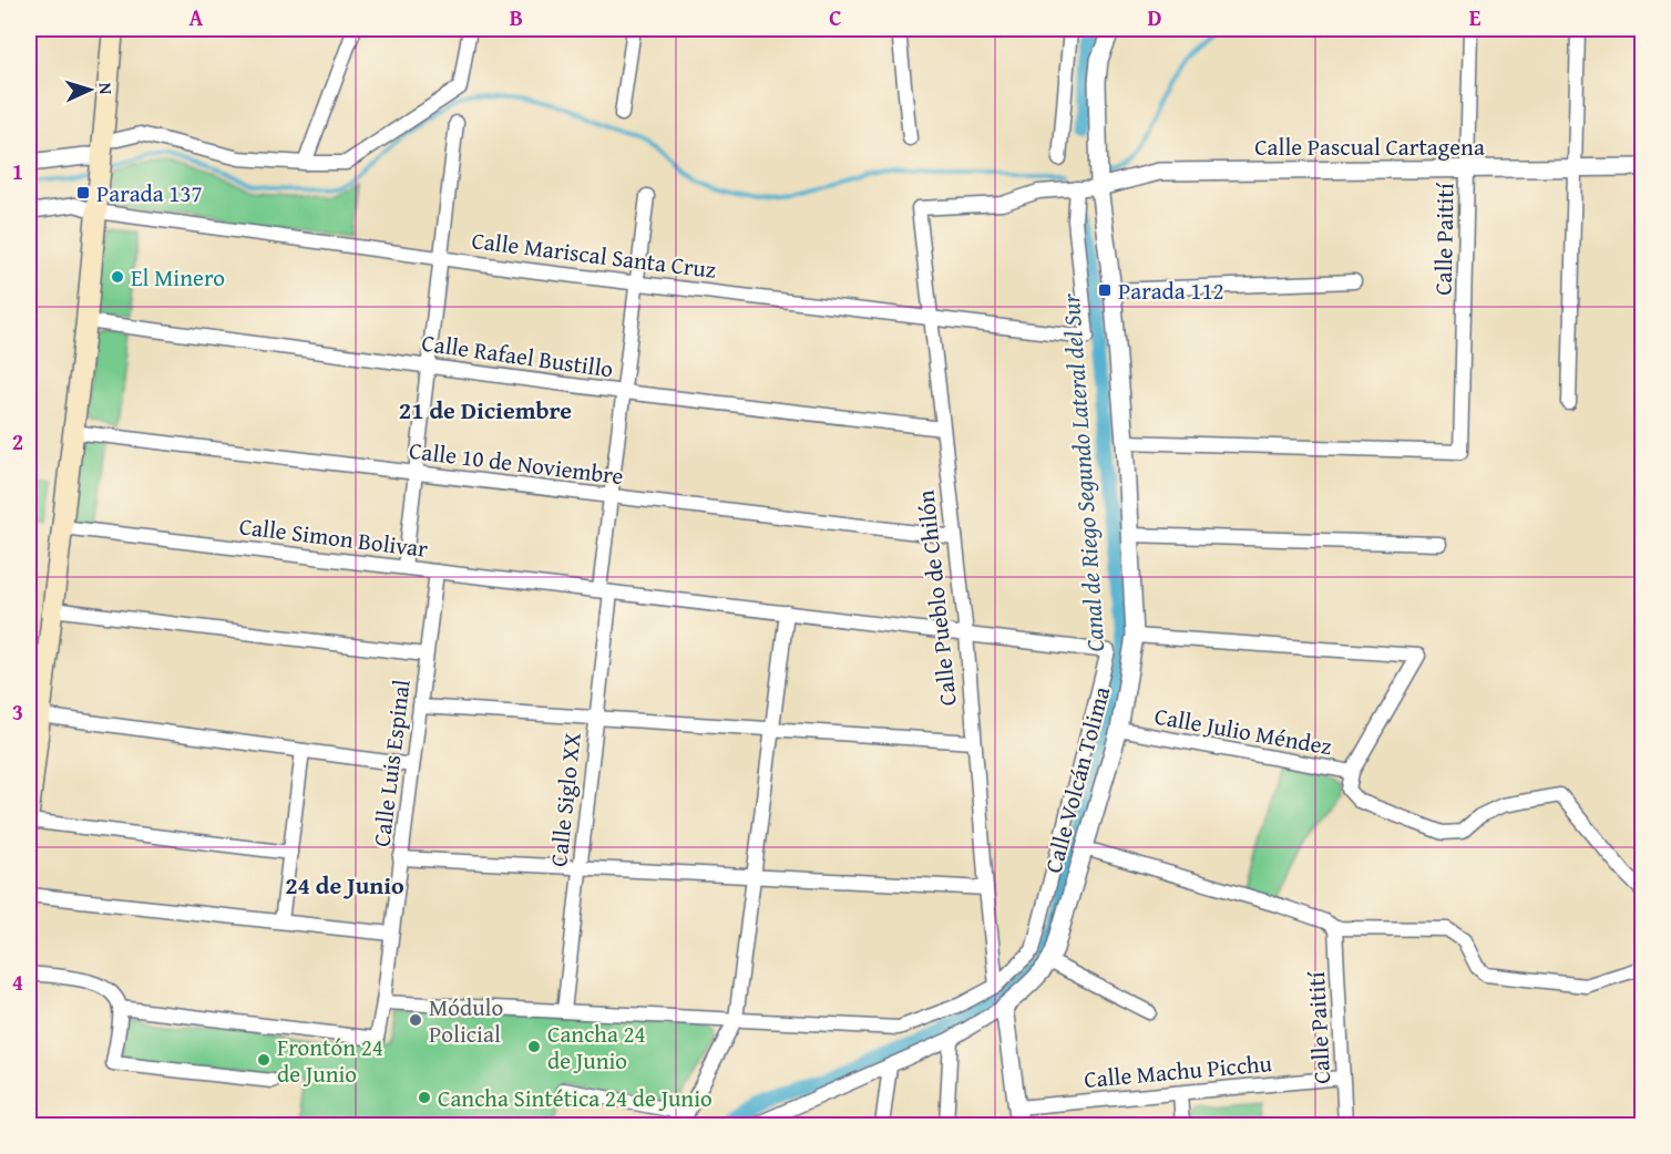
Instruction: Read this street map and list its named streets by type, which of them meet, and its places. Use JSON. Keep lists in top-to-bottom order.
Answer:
{
  "streets": {
    "street": [
      "Calle Pascual Cartagena",
      "Calle Paitití",
      "Calle Mariscal Santa Cruz",
      "Calle Rafael Bustillo",
      "Calle 10 de Noviembre",
      "Calle Simon Bolivar",
      "Calle Pueblo de Chilón",
      "Calle Julio Méndez",
      "Calle Luis Espinal",
      "Calle Volcán Tolima",
      "Calle Siglo XX",
      "Calle Machu Picchu"
    ]
  },
  "crossings": [
    ["Calle Pascual Cartagena", "Calle Paitití"],
    ["Calle Pascual Cartagena", "Calle Volcán Tolima"],
    ["Calle Paitití", "Calle Volcán Tolima"],
    ["Calle Paitití", "Calle Machu Picchu"],
    ["Calle Mariscal Santa Cruz", "Calle Pueblo de Chilón"],
    ["Calle Mariscal Santa Cruz", "Calle Siglo XX"],
    ["Calle Rafael Bustillo", "Calle Pueblo de Chilón"],
    ["Calle Rafael Bustillo", "Calle Siglo XX"],
    ["Calle 10 de Noviembre", "Calle Pueblo de Chilón"],
    ["Calle 10 de Noviembre", "Calle Siglo XX"],
    ["Calle Simon Bolivar", "Calle Luis Espinal"],
    ["Calle Simon Bolivar", "Calle Siglo XX"],
    ["Calle Julio Méndez", "Calle Volcán Tolima"]
  ],
  "districts": ["21 de Diciembre", "24 de Junio"],
  "water": ["Canal de Riego Segundo Lateral del Sur"],
  "places": {
    "transit": ["Parada 137", "Parada 112"],
    "other": [
      "El Minero",
      "Módulo Policial",
      "Cancha 24 de Junio",
      "Frontón 24 de Junio",
      "Cancha Sintética 24 de Junio"
    ]
  },
  "north": "right",
  "grid": {
    "columns": [
      "A",
      "B",
      "C",
      "D",
      "E"
    ],
    "rows": [
      "1",
      "2",
      "3",
      "4"
    ]
  }
}
